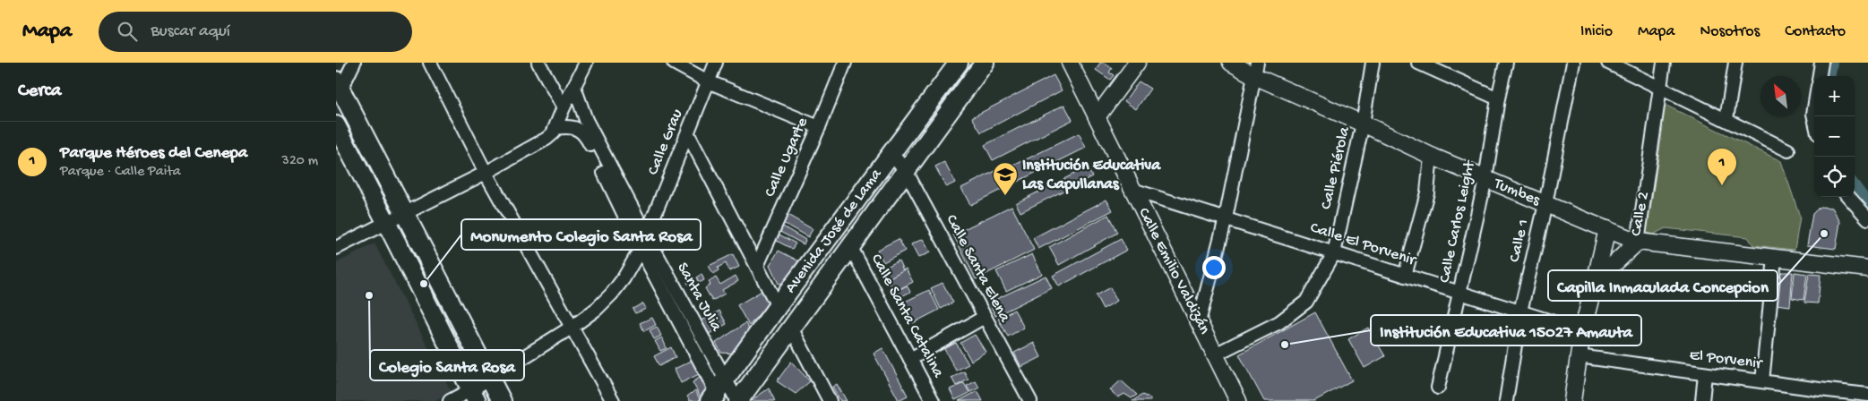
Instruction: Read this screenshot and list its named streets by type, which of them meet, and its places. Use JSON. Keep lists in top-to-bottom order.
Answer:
{
  "streets": {
    "main road": ["Avenida José de Lama"],
    "street": [
      "Calle Grau",
      "Calle Ugarte",
      "Calle Piérola",
      "Tumbes",
      "Calle 2",
      "Calle Carlos Leight",
      "Calle 1",
      "Calle El Porvenir",
      "Calle Santa Elena",
      "Calle Emilio Valdizán",
      "Santa Julia",
      "Calle Santa Catalina",
      "El Porvenir"
    ]
  },
  "crossings": [
    ["Calle Grau", "Santa Julia"],
    ["Calle Piérola", "Tumbes"],
    ["Calle Piérola", "Calle El Porvenir"],
    ["Calle Piérola", "Calle Emilio Valdizán"],
    ["Tumbes", "Calle 2"],
    ["Tumbes", "Calle Carlos Leight"],
    ["Tumbes", "Calle 1"],
    ["Calle Carlos Leight", "Calle El Porvenir"],
    ["Avenida José de Lama", "Calle Santa Elena"],
    ["Avenida José de Lama", "Santa Julia"],
    ["Avenida José de Lama", "Calle Santa Catalina"],
    ["Calle 1", "Calle El Porvenir"],
    ["Calle El Porvenir", "Calle Emilio Valdizán"]
  ],
  "places": {
    "school or university": ["Institución Educativa Las Capullanas"],
    "other": [
      "Capilla Inmaculada Concepcion",
      "Monumento Colegio Santa Rosa",
      "Colegio Santa Rosa",
      "Institución Educativa 15027 Amauta"
    ]
  },
  "north": "top left",
  "page": {
    "header": "Mapa",
    "search": "Buscar aquí",
    "nav": [
      "Inicio",
      "Mapa",
      "Nosotros",
      "Contacto"
    ],
    "heading": "Cerca",
    "map_buttons": ["+", "−"],
    "list": [
      {
        "mark": "1",
        "name": "Parque Héroes del Cenepa",
        "note": "Parque · Calle Paita",
        "value": "320 m"
      }
    ],
    "pins": "1"
  }
}
